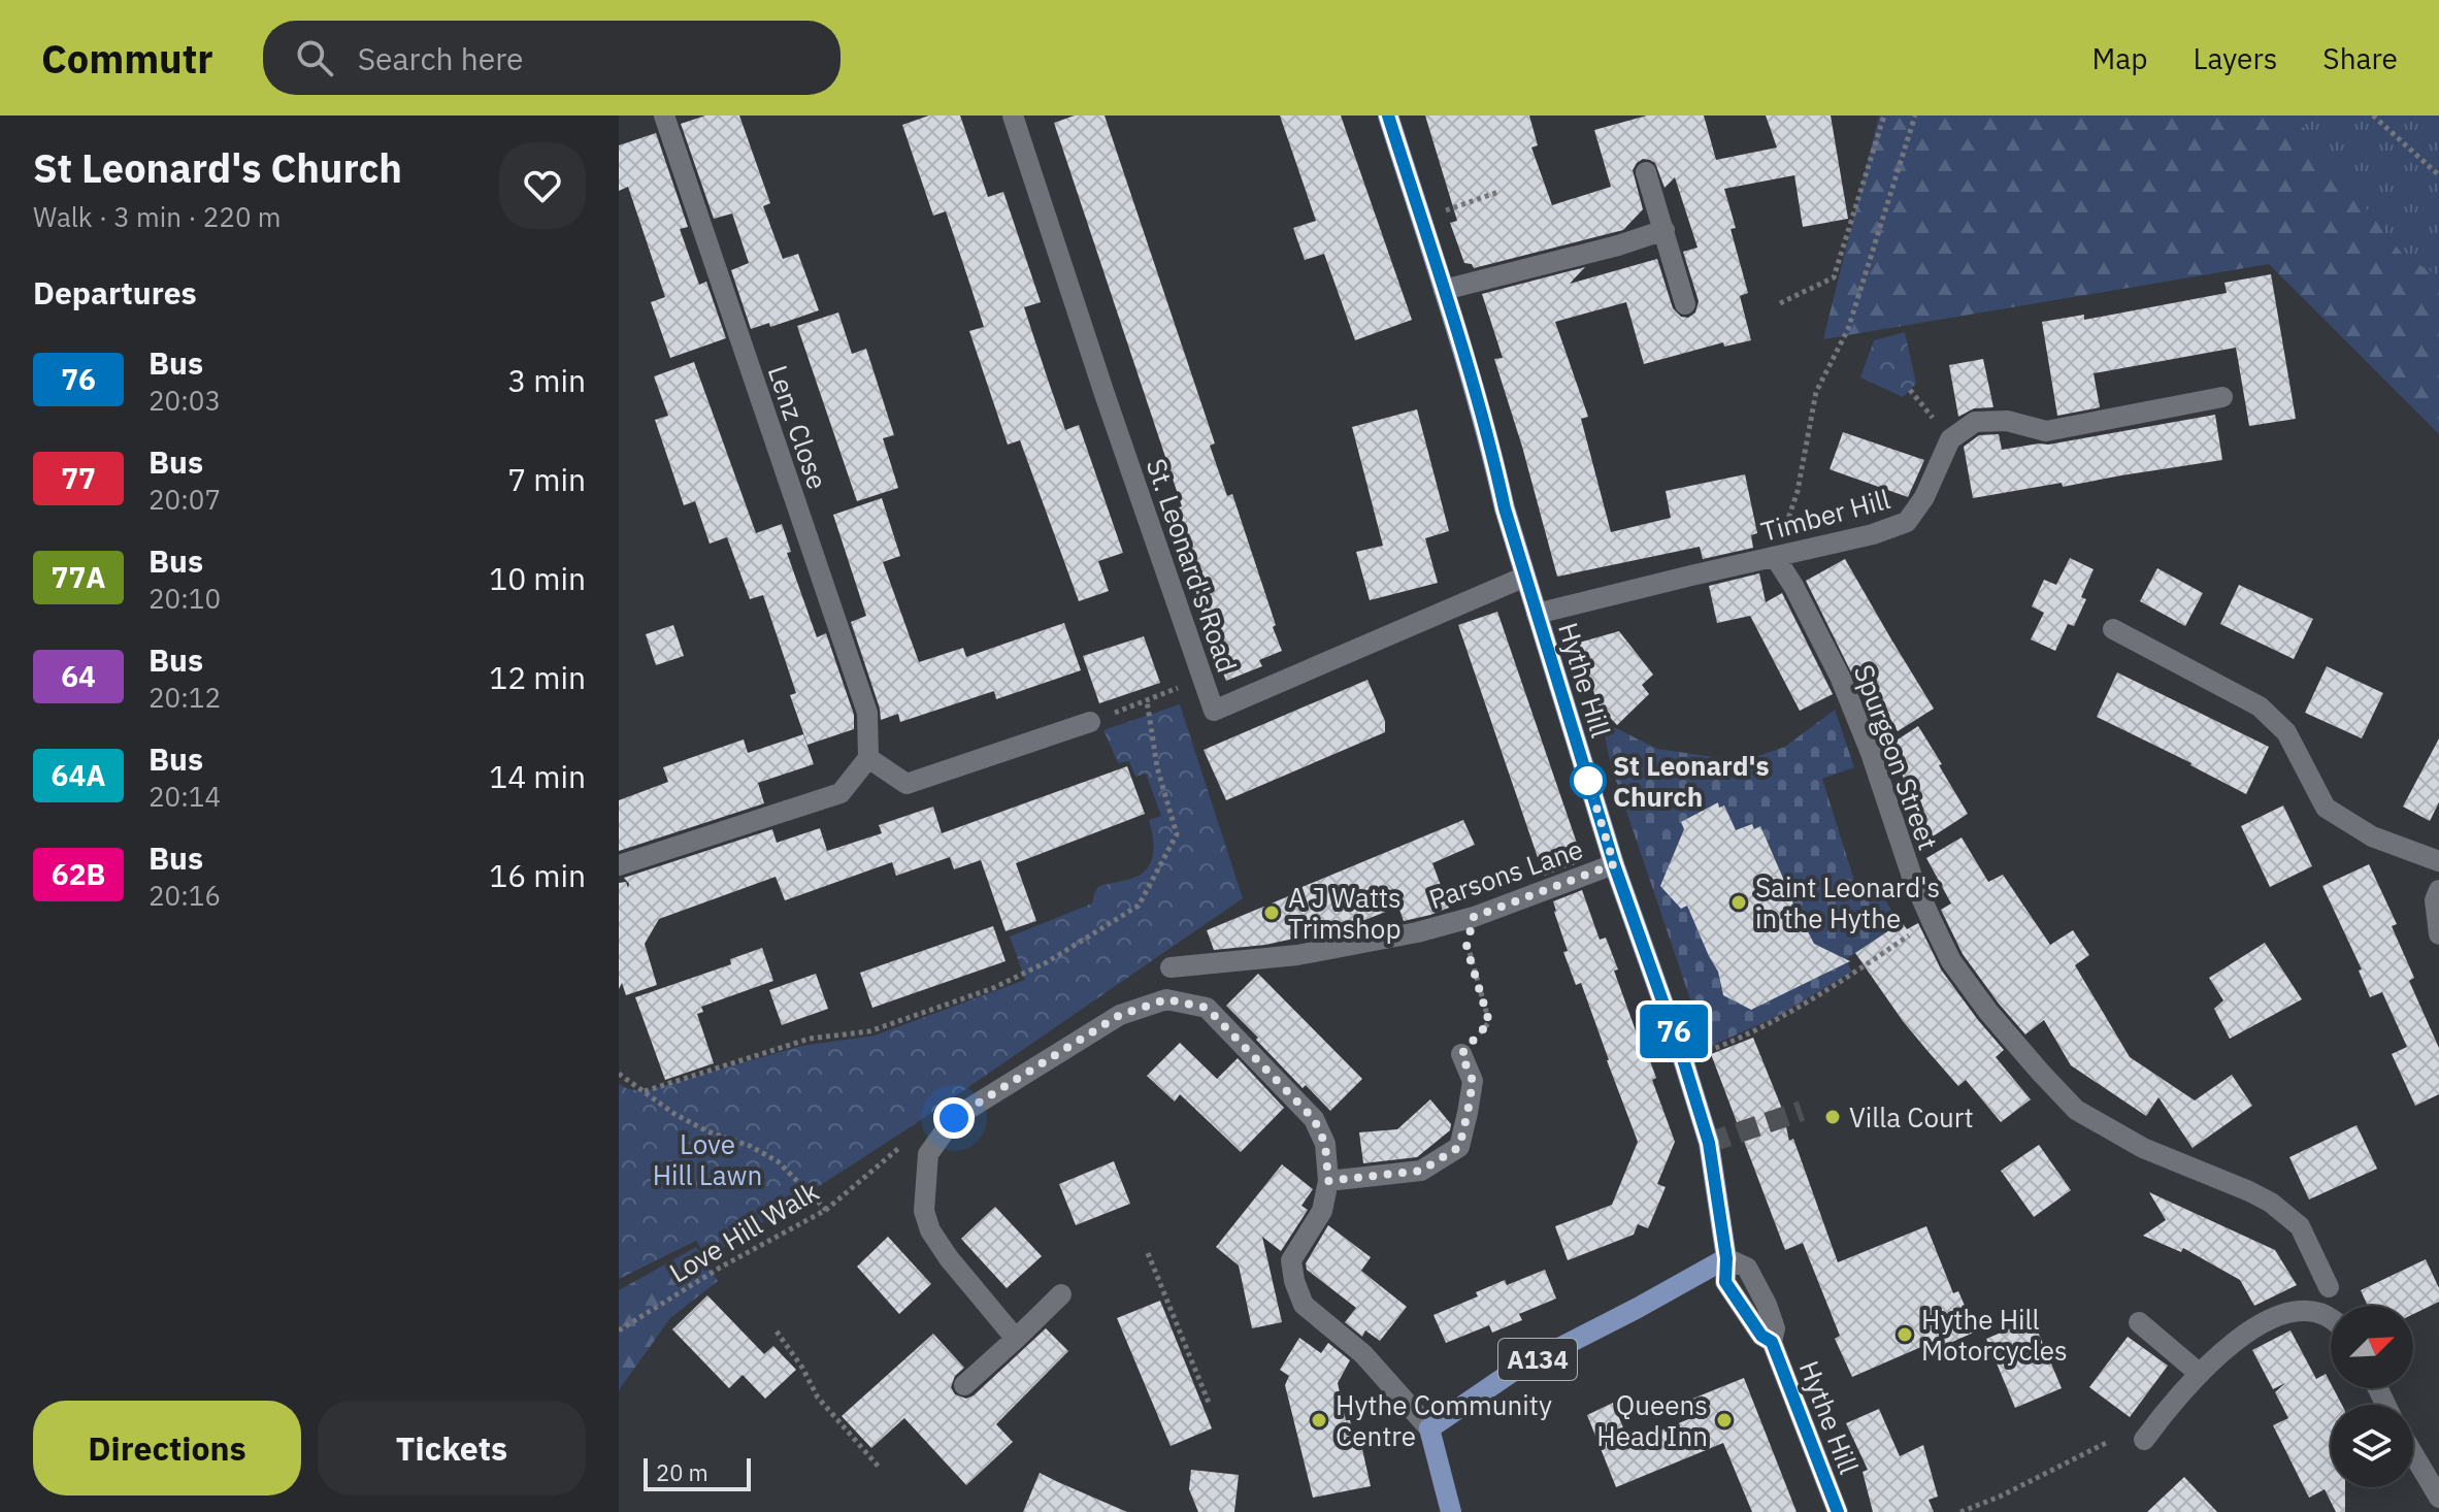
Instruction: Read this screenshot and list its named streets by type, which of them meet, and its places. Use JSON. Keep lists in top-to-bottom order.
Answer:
{
  "streets": {
    "main road": ["Hythe Hill", "A134"],
    "street": [
      "Lenz Close",
      "Timber Hill",
      "St. Leonard's Road",
      "Spurgeon Street",
      "Parsons Lane"
    ],
    "path": ["Love Hill Walk"]
  },
  "crossings": [
    ["Timber Hill", "Hythe Hill"],
    ["Timber Hill", "Spurgeon Street"],
    ["St. Leonard's Road", "Hythe Hill"],
    ["Hythe Hill", "Parsons Lane"],
    ["Hythe Hill", "A134"]
  ],
  "parks": ["Love Hill Lawn"],
  "places": [
    "St Leonard's Church",
    "Saint Leonard's in the Hythe",
    "A J Watts Trimshop",
    "Villa Court",
    "Hythe Hill Motorcycles",
    "Hythe Community Centre",
    "Queens Head Inn"
  ],
  "lines": ["bus line 76"],
  "scale_bar": "20 m",
  "north": "top right",
  "page": {
    "header": "Commutr",
    "search": "Search here",
    "nav": ["Map", "Layers", "Share"],
    "heading": [
      ["St Leonard's Church", "Walk · 3 min · 220 m"],
      "Departures"
    ],
    "on_map": "76",
    "list": [
      {
        "mark": "76",
        "name": "Bus",
        "note": "20:03",
        "value": "3 min"
      },
      {
        "mark": "77",
        "name": "Bus",
        "note": "20:07",
        "value": "7 min"
      },
      {
        "mark": "77A",
        "name": "Bus",
        "note": "20:10",
        "value": "10 min"
      },
      {
        "mark": "64",
        "name": "Bus",
        "note": "20:12",
        "value": "12 min"
      },
      {
        "mark": "64A",
        "name": "Bus",
        "note": "20:14",
        "value": "14 min"
      },
      {
        "mark": "62B",
        "name": "Bus",
        "note": "20:16",
        "value": "16 min"
      }
    ],
    "buttons": ["Directions", "Tickets"],
    "scale": "20 m"
  }
}
